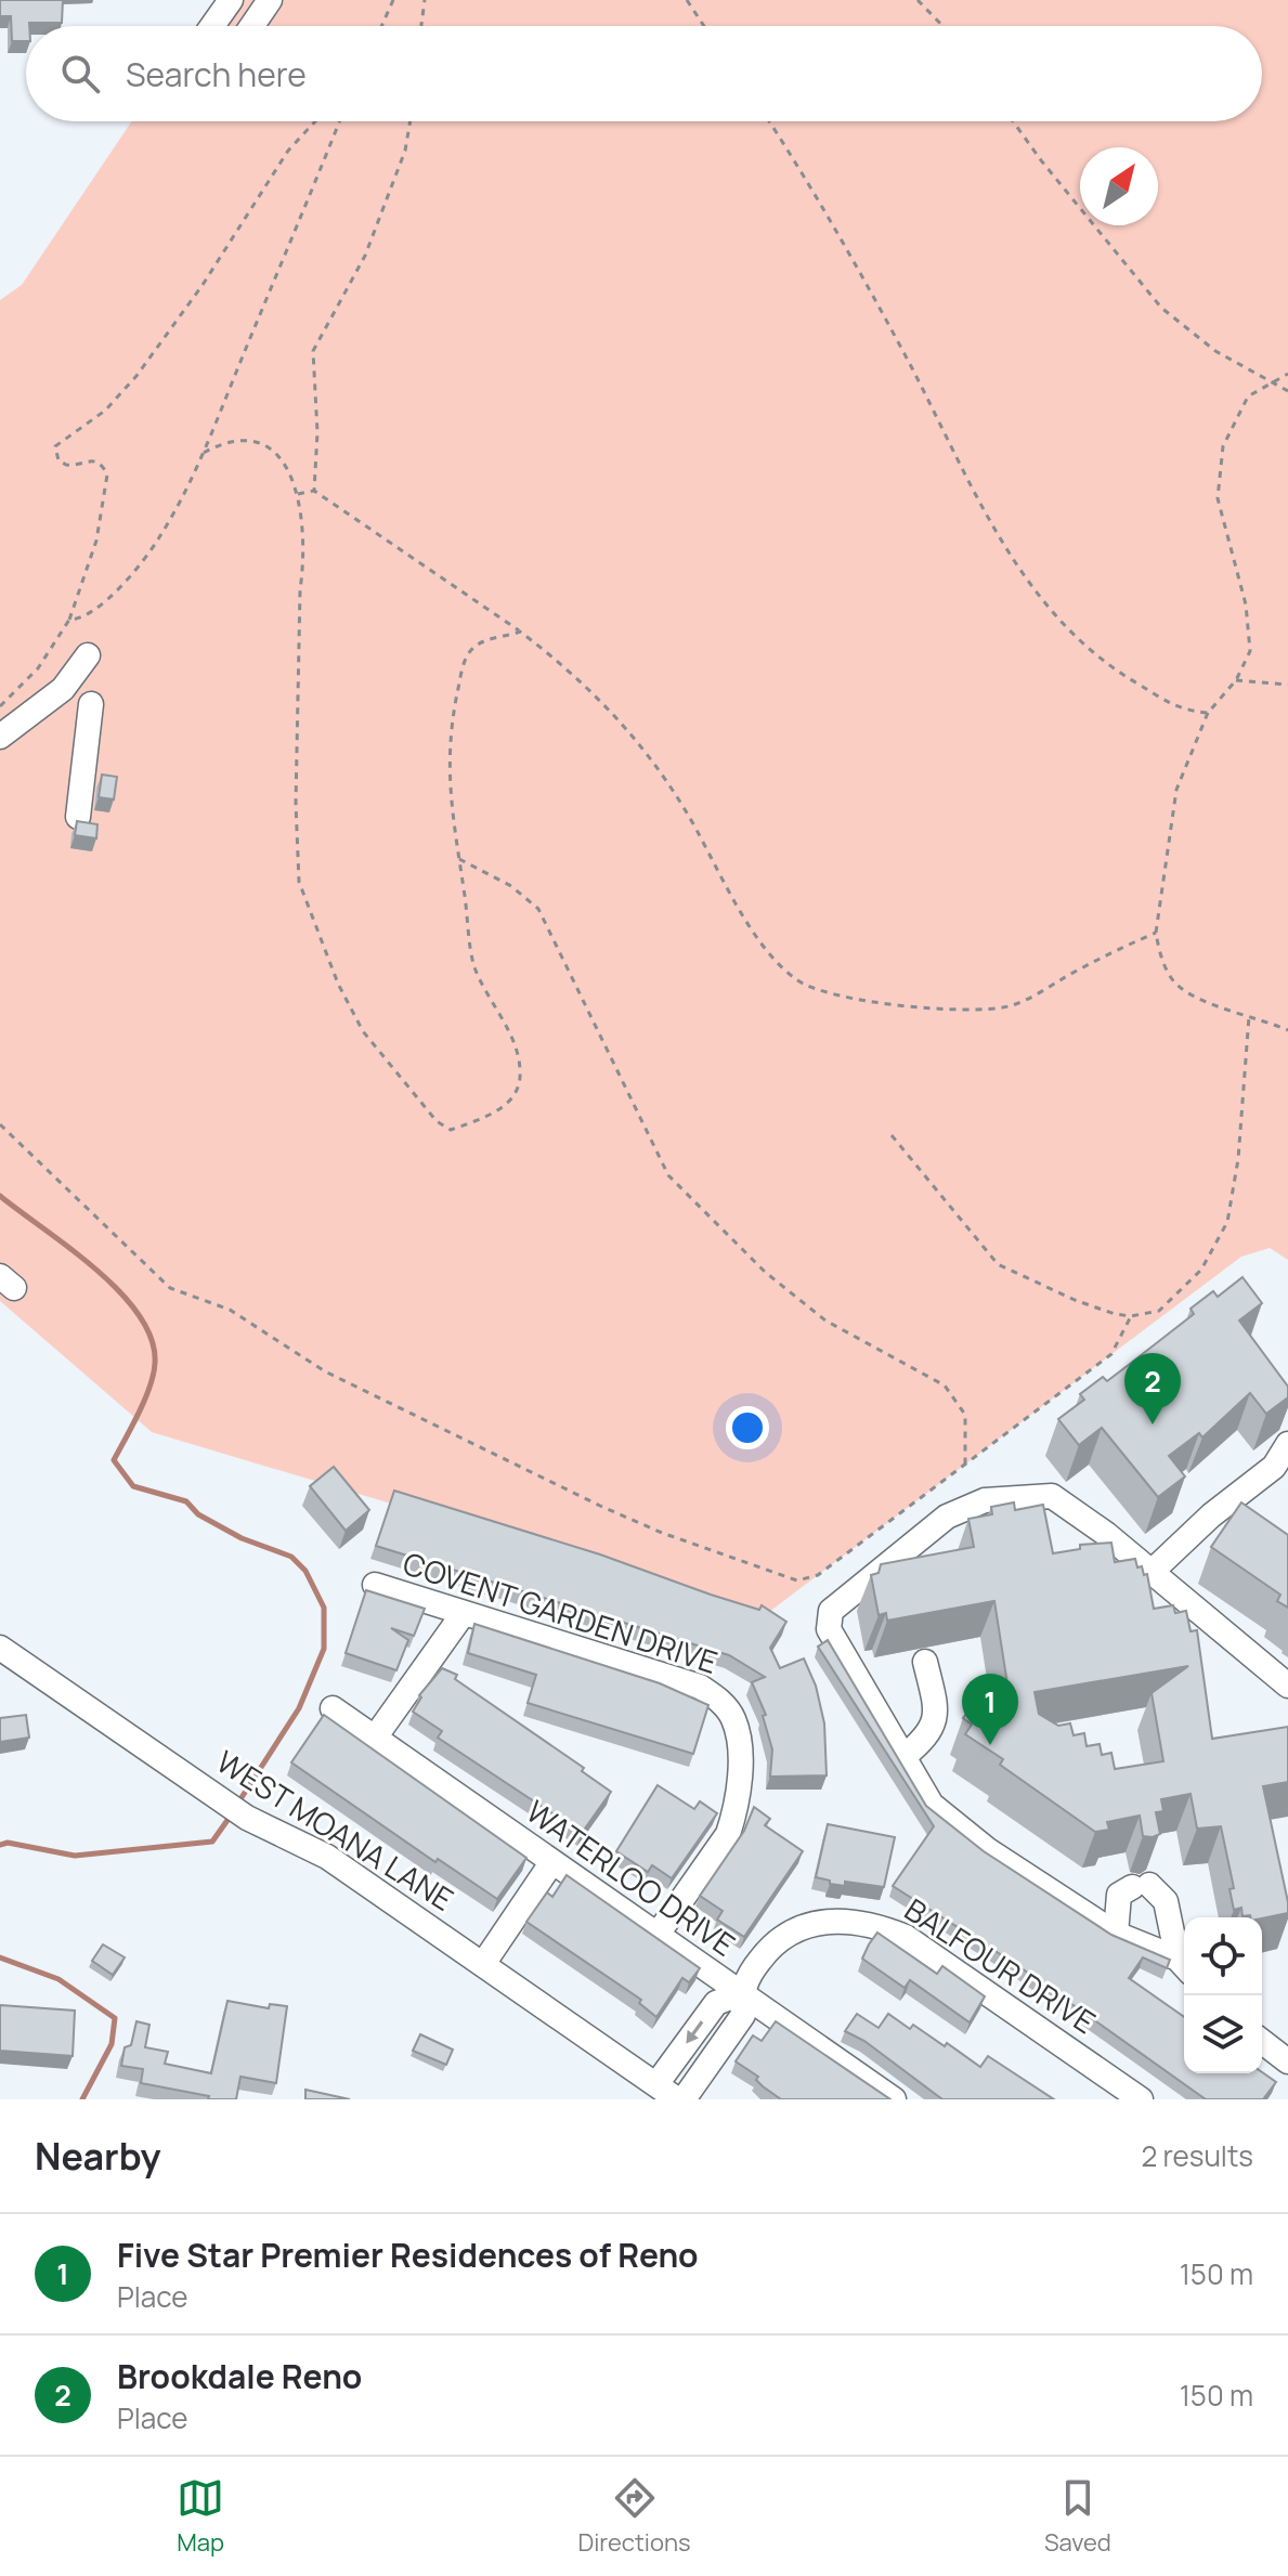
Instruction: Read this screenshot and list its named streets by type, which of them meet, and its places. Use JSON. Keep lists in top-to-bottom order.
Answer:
{
  "streets": {
    "street": [
      "COVENT GARDEN DRIVE",
      "WEST MOANA LANE",
      "WATERLOO DRIVE",
      "BALFOUR DRIVE"
    ]
  },
  "crossings": [
    ["COVENT GARDEN DRIVE", "WATERLOO DRIVE"],
    ["WEST MOANA LANE", "BALFOUR DRIVE"],
    ["WATERLOO DRIVE", "BALFOUR DRIVE"]
  ],
  "north": "top right",
  "page": {
    "search": "Search here",
    "pins": ["2", "1"],
    "heading": ["Nearby", "2 results"],
    "list": [
      {
        "mark": "1",
        "name": "Five Star Premier Residences of Reno",
        "note": "Place",
        "value": "150 m"
      },
      {
        "mark": "2",
        "name": "Brookdale Reno",
        "note": "Place",
        "value": "150 m"
      }
    ],
    "nav": ["Map", "Directions", "Saved"]
  }
}
